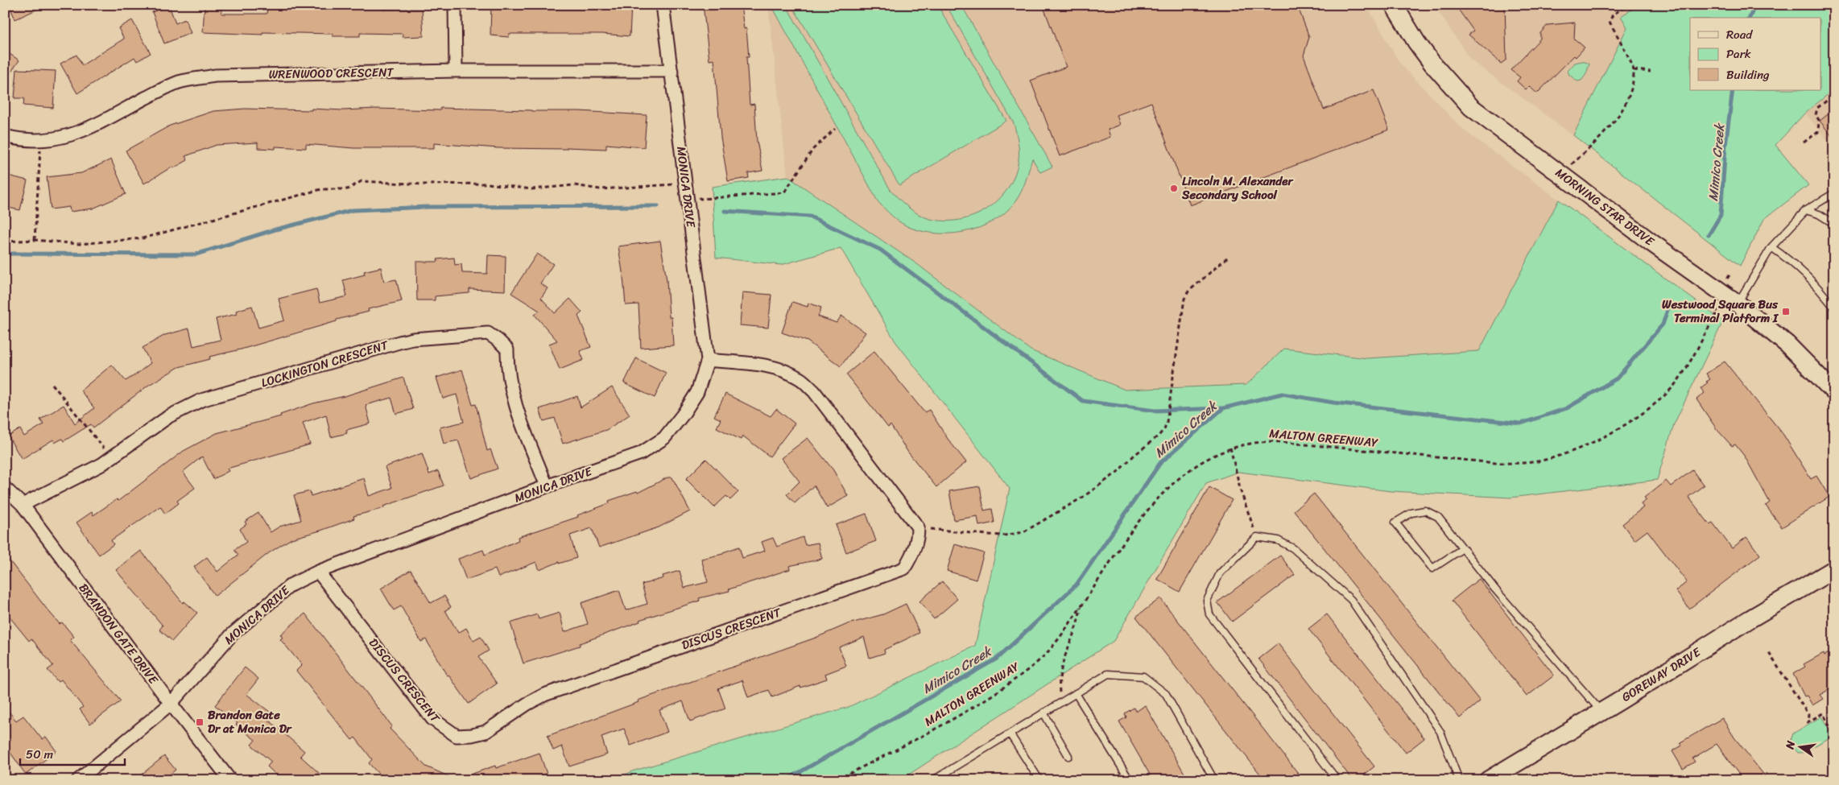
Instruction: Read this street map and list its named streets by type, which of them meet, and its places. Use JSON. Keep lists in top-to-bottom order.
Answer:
{
  "streets": {
    "street": [
      "WRENWOOD CRESCENT",
      "MONICA DRIVE",
      "MORNING STAR DRIVE",
      "LOCKINGTON CRESCENT",
      "DISCUS CRESCENT",
      "BRANDON GATE DRIVE",
      "GOREWAY DRIVE"
    ],
    "path": ["MALTON GREENWAY"]
  },
  "crossings": [
    ["WRENWOOD CRESCENT", "MONICA DRIVE"],
    ["MONICA DRIVE", "LOCKINGTON CRESCENT"],
    ["MONICA DRIVE", "DISCUS CRESCENT"],
    ["MONICA DRIVE", "BRANDON GATE DRIVE"],
    ["LOCKINGTON CRESCENT", "BRANDON GATE DRIVE"]
  ],
  "water": ["Mimico Creek"],
  "places": {
    "other": ["Lincoln M. Alexander Secondary School"],
    "transit": ["Westwood Square Bus Terminal Platform I", "Brandon Gate Dr at Monica Dr"]
  },
  "legend": ["Road", "Park", "Building"],
  "scale_bar": "50 m",
  "north": "left"
}
